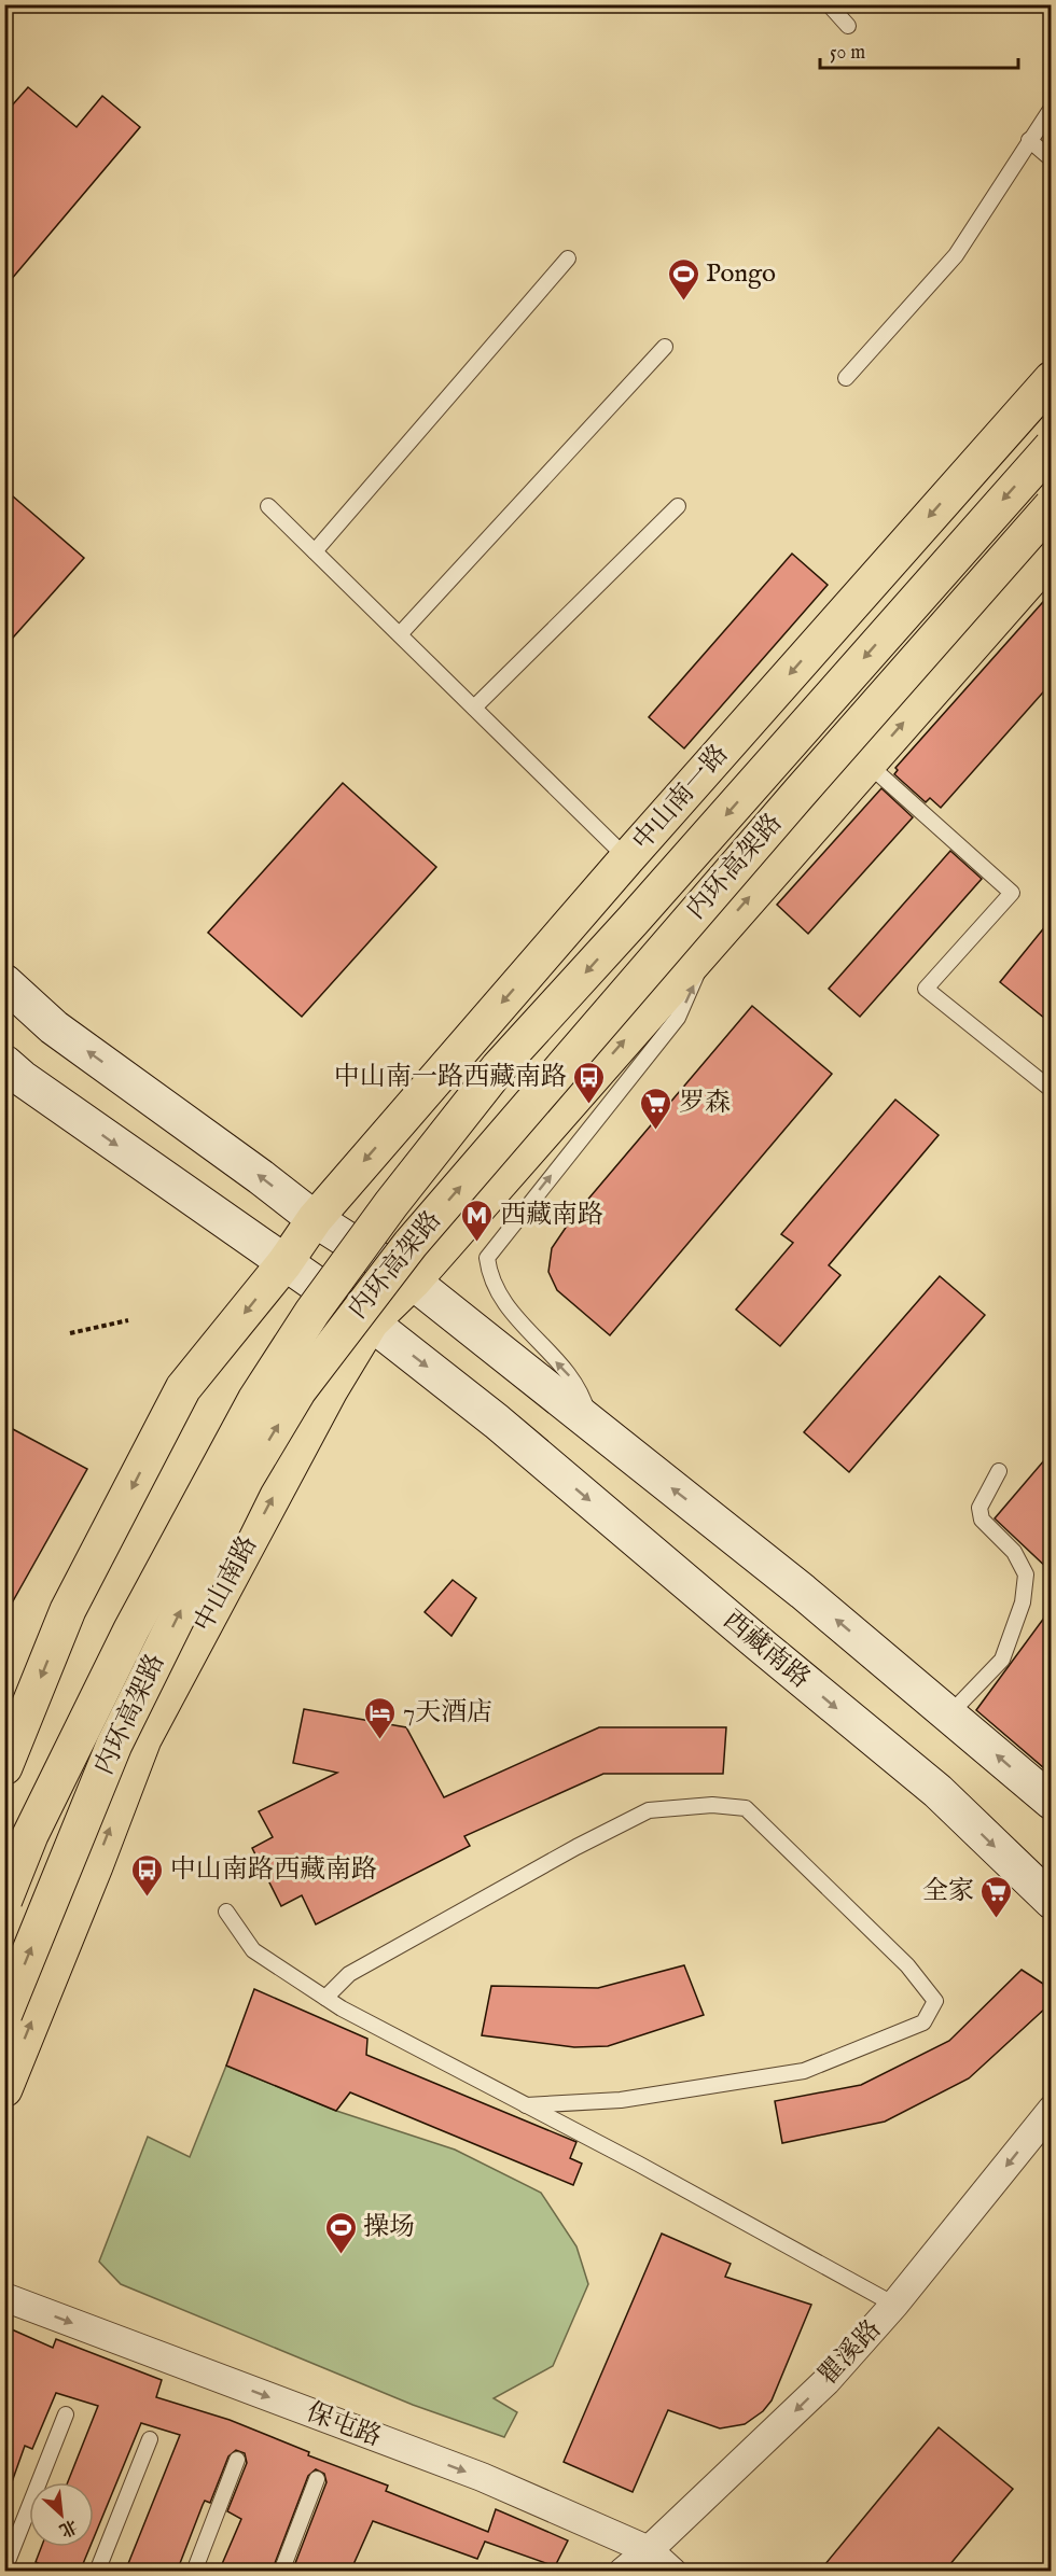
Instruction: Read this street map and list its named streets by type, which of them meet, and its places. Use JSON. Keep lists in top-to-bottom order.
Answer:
{
  "streets": {
    "main road": [
      "中山南一路",
      "内环高架路",
      "中山南路",
      "西藏南路"
    ],
    "street": ["瞿溪路", "保屯路"]
  },
  "crossings": [
    ["中山南路", "西藏南路"],
    ["瞿溪路", "保屯路"]
  ],
  "one_way": ["瞿溪路", "保屯路"],
  "places": {
    "sports": ["Pongo", "操场"],
    "bus stop": ["中山南一路西藏南路", "中山南路西藏南路"],
    "supermarket": ["罗森", "全家"],
    "metro station": ["西藏南路"],
    "hotel": ["7天酒店"]
  },
  "scale_bar": "50 m",
  "north": "bottom right"
}
